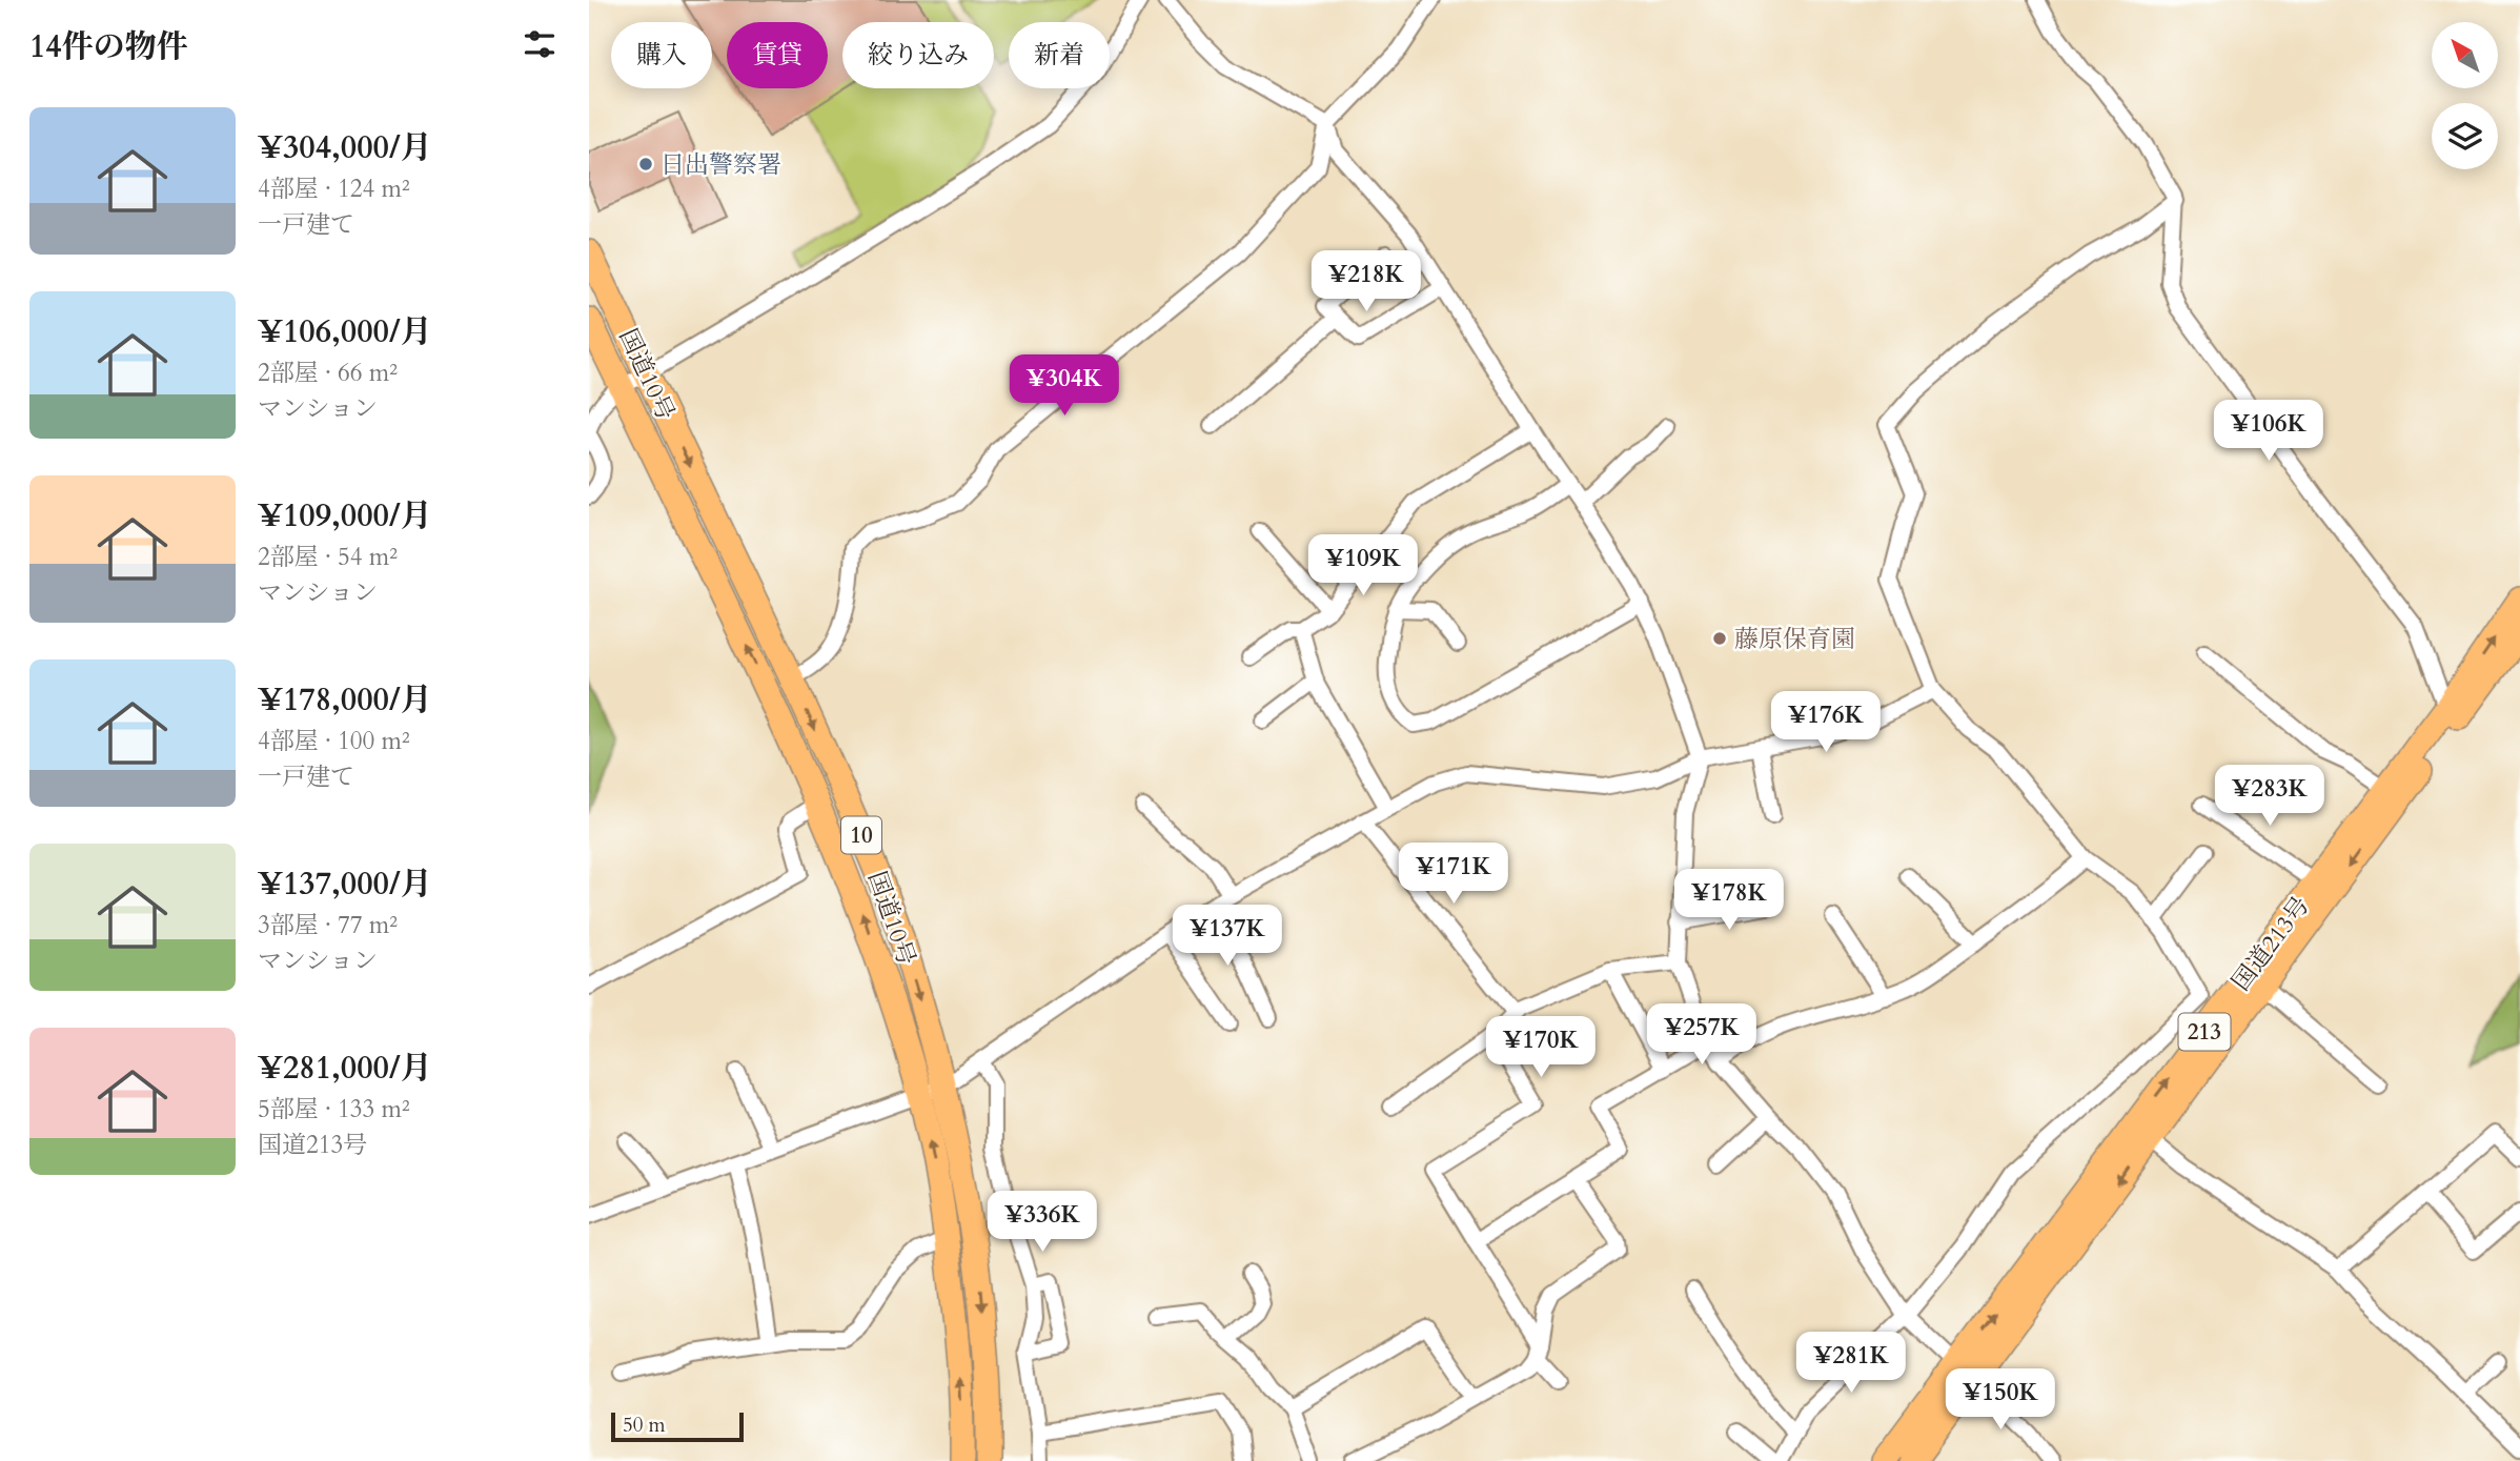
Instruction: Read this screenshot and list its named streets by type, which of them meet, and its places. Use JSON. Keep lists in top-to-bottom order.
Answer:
{
  "streets": {
    "highway": [
      "国道10号",
      "10",
      "国道213号",
      "213"
    ]
  },
  "places": ["日出警察署", "藤原保育園"],
  "scale_bar": "50 m",
  "north": "top left",
  "page": {
    "heading": "14件の物件",
    "chip": [
      "購入",
      "賃貸",
      "絞り込み",
      "新着"
    ],
    "list": [
      {
        "name": "¥304,000/月",
        "note": "4部屋 · 124 m² · 一戸建て"
      },
      {
        "name": "¥106,000/月",
        "note": "2部屋 · 66 m² · マンション"
      },
      {
        "name": "¥109,000/月",
        "note": "2部屋 · 54 m² · マンション"
      },
      {
        "name": "¥178,000/月",
        "note": "4部屋 · 100 m² · 一戸建て"
      },
      {
        "name": "¥137,000/月",
        "note": "3部屋 · 77 m² · マンション"
      },
      {
        "name": "¥281,000/月",
        "note": "5部屋 · 133 m² · 国道213号"
      }
    ],
    "price": [
      "¥218K",
      "¥304K",
      "¥106K",
      "¥109K",
      "¥176K",
      "¥283K",
      "¥171K",
      "¥178K",
      "¥137K",
      "¥257K",
      "¥170K",
      "¥336K",
      "¥281K",
      "¥150K"
    ],
    "scale": "50 m"
  }
}
